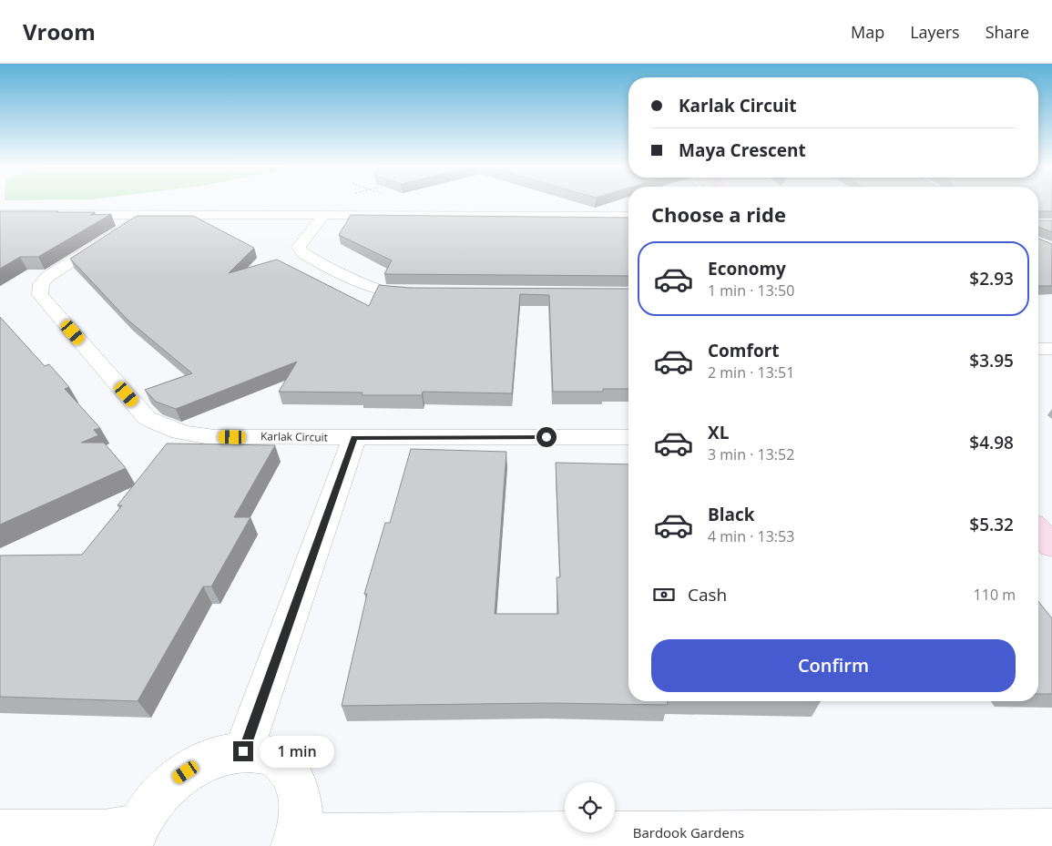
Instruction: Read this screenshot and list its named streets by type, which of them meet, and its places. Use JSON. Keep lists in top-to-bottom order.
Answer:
{
  "streets": {
    "street": ["Karlak Circuit", "Bardook Gardens"]
  },
  "page": {
    "header": "Vroom",
    "nav": ["Map", "Layers", "Share"],
    "banner": ["Karlak Circuit", "Maya Crescent"],
    "heading": "Choose a ride",
    "list": [
      {
        "name": "Economy",
        "note": "1 min · 13:50",
        "value": "$2.93"
      },
      {
        "name": "Comfort",
        "note": "2 min · 13:51",
        "value": "$3.95"
      },
      {
        "name": "XL",
        "note": "3 min · 13:52",
        "value": "$4.98"
      },
      {
        "name": "Black",
        "note": "4 min · 13:53",
        "value": "$5.32"
      }
    ],
    "pay": ["Cash", "110 m"],
    "buttons": "Confirm",
    "bubble": "1 min"
  }
}
